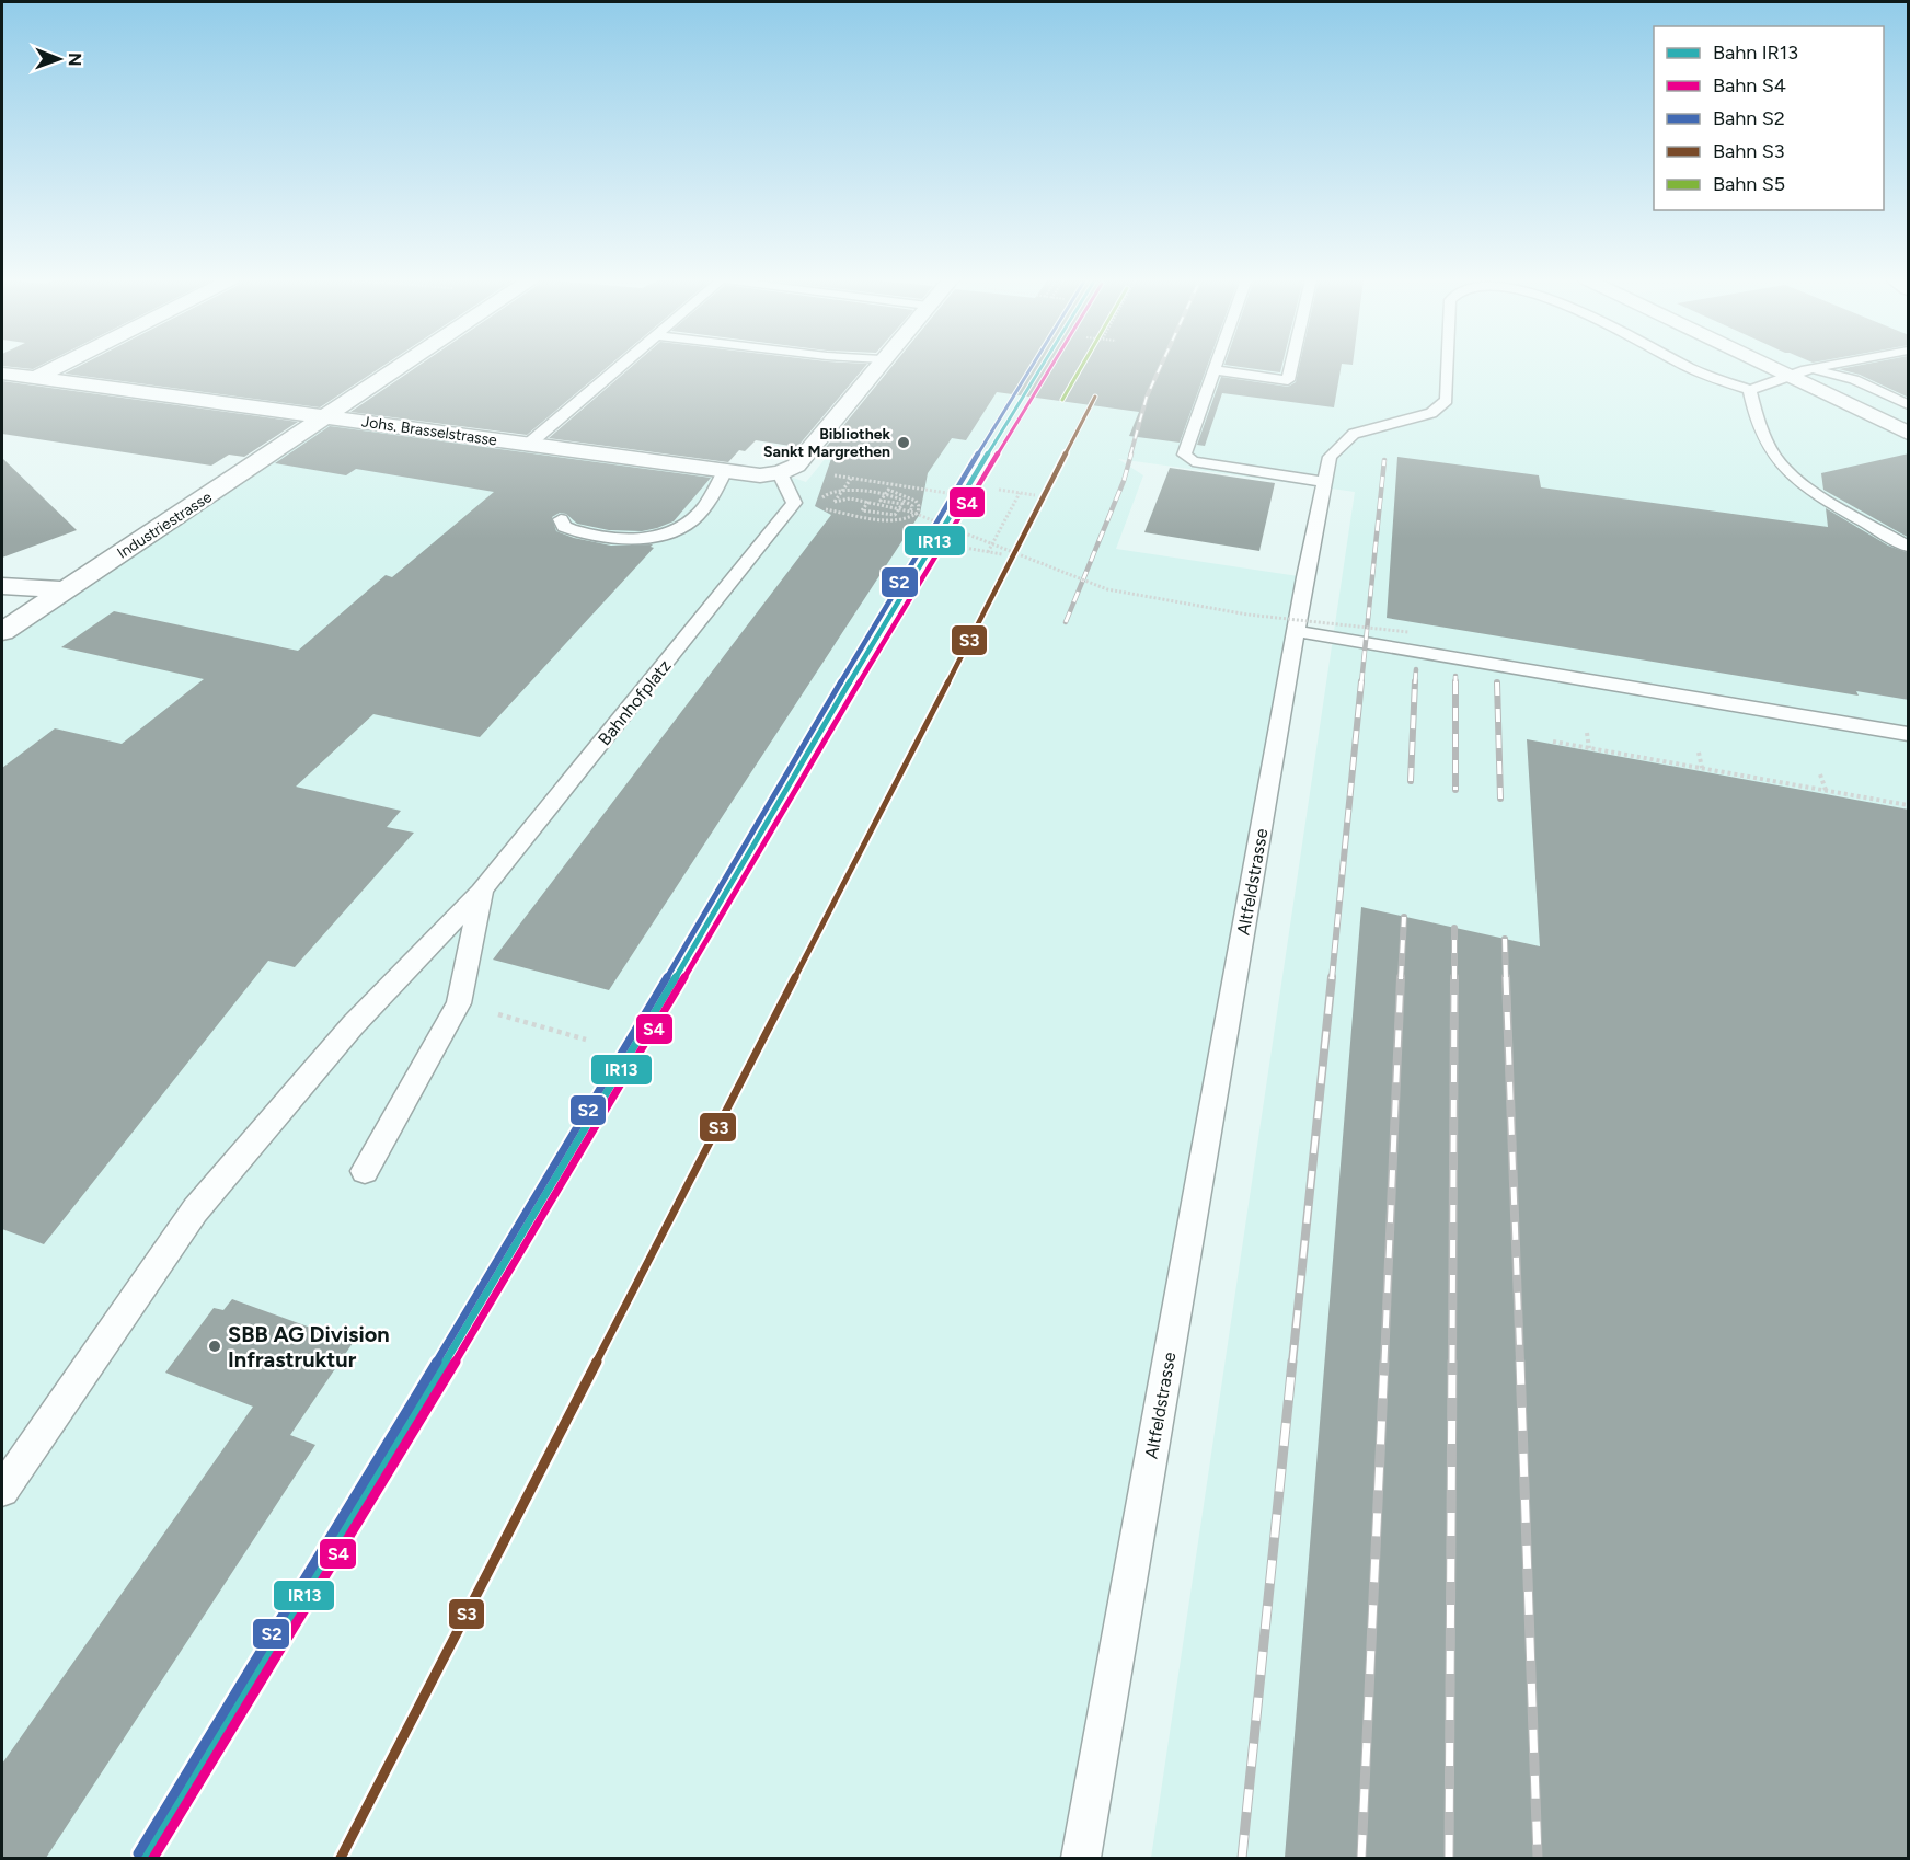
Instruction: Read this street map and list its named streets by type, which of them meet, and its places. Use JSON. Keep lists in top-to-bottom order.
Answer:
{
  "streets": {
    "street": ["Johs. Brasselstrasse", "Industriestrasse"],
    "lane": ["Bahnhofplatz", "Altfeldstrasse"]
  },
  "crossings": [
    ["Johs. Brasselstrasse", "Industriestrasse"],
    ["Johs. Brasselstrasse", "Bahnhofplatz"]
  ],
  "places": ["Bibliothek Sankt Margrethen", "SBB AG Division Infrastruktur"],
  "lines": [
    "rail line IR13",
    "rail line S4",
    "rail line S2",
    "rail line S5",
    "rail line S3"
  ],
  "legend": [
    "Bahn IR13",
    "Bahn S4",
    "Bahn S2",
    "Bahn S3",
    "Bahn S5"
  ],
  "north": "right"
}
